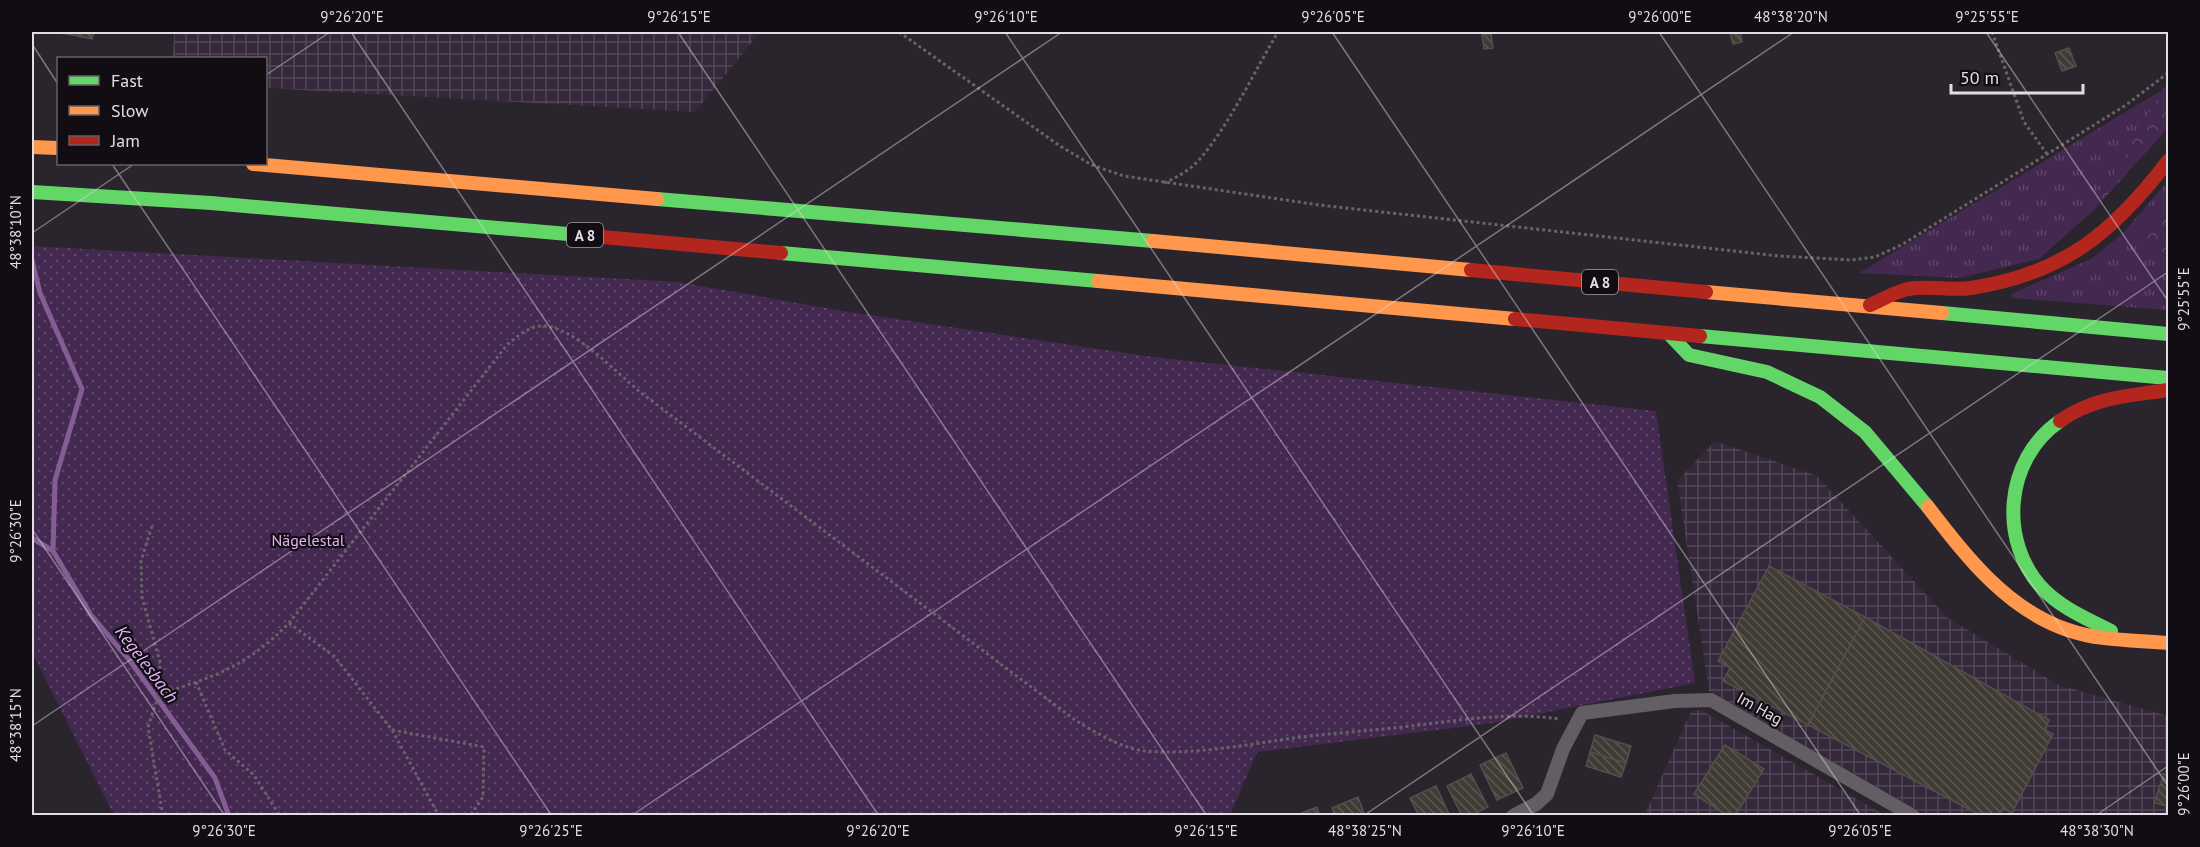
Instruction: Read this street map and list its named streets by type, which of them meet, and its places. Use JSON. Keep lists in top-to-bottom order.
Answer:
{
  "streets": {
    "highway": ["A 8"],
    "street": ["Im Hag"]
  },
  "water": ["Kegelesbach"],
  "parks": ["Nägelestal"],
  "legend": ["Fast", "Slow", "Jam"],
  "scale_bar": "50 m",
  "coordinates": [
    "9°26'20\"E",
    "9°26'15\"E",
    "9°26'10\"E",
    "9°26'05\"E",
    "9°26'00\"E",
    "48°38'20\"N",
    "9°25'55\"E",
    "48°38'10\"N",
    "9°26'30\"E",
    "48°38'15\"N",
    "9°26'25\"E",
    "48°38'25\"N",
    "48°38'30\"N"
  ]
}
